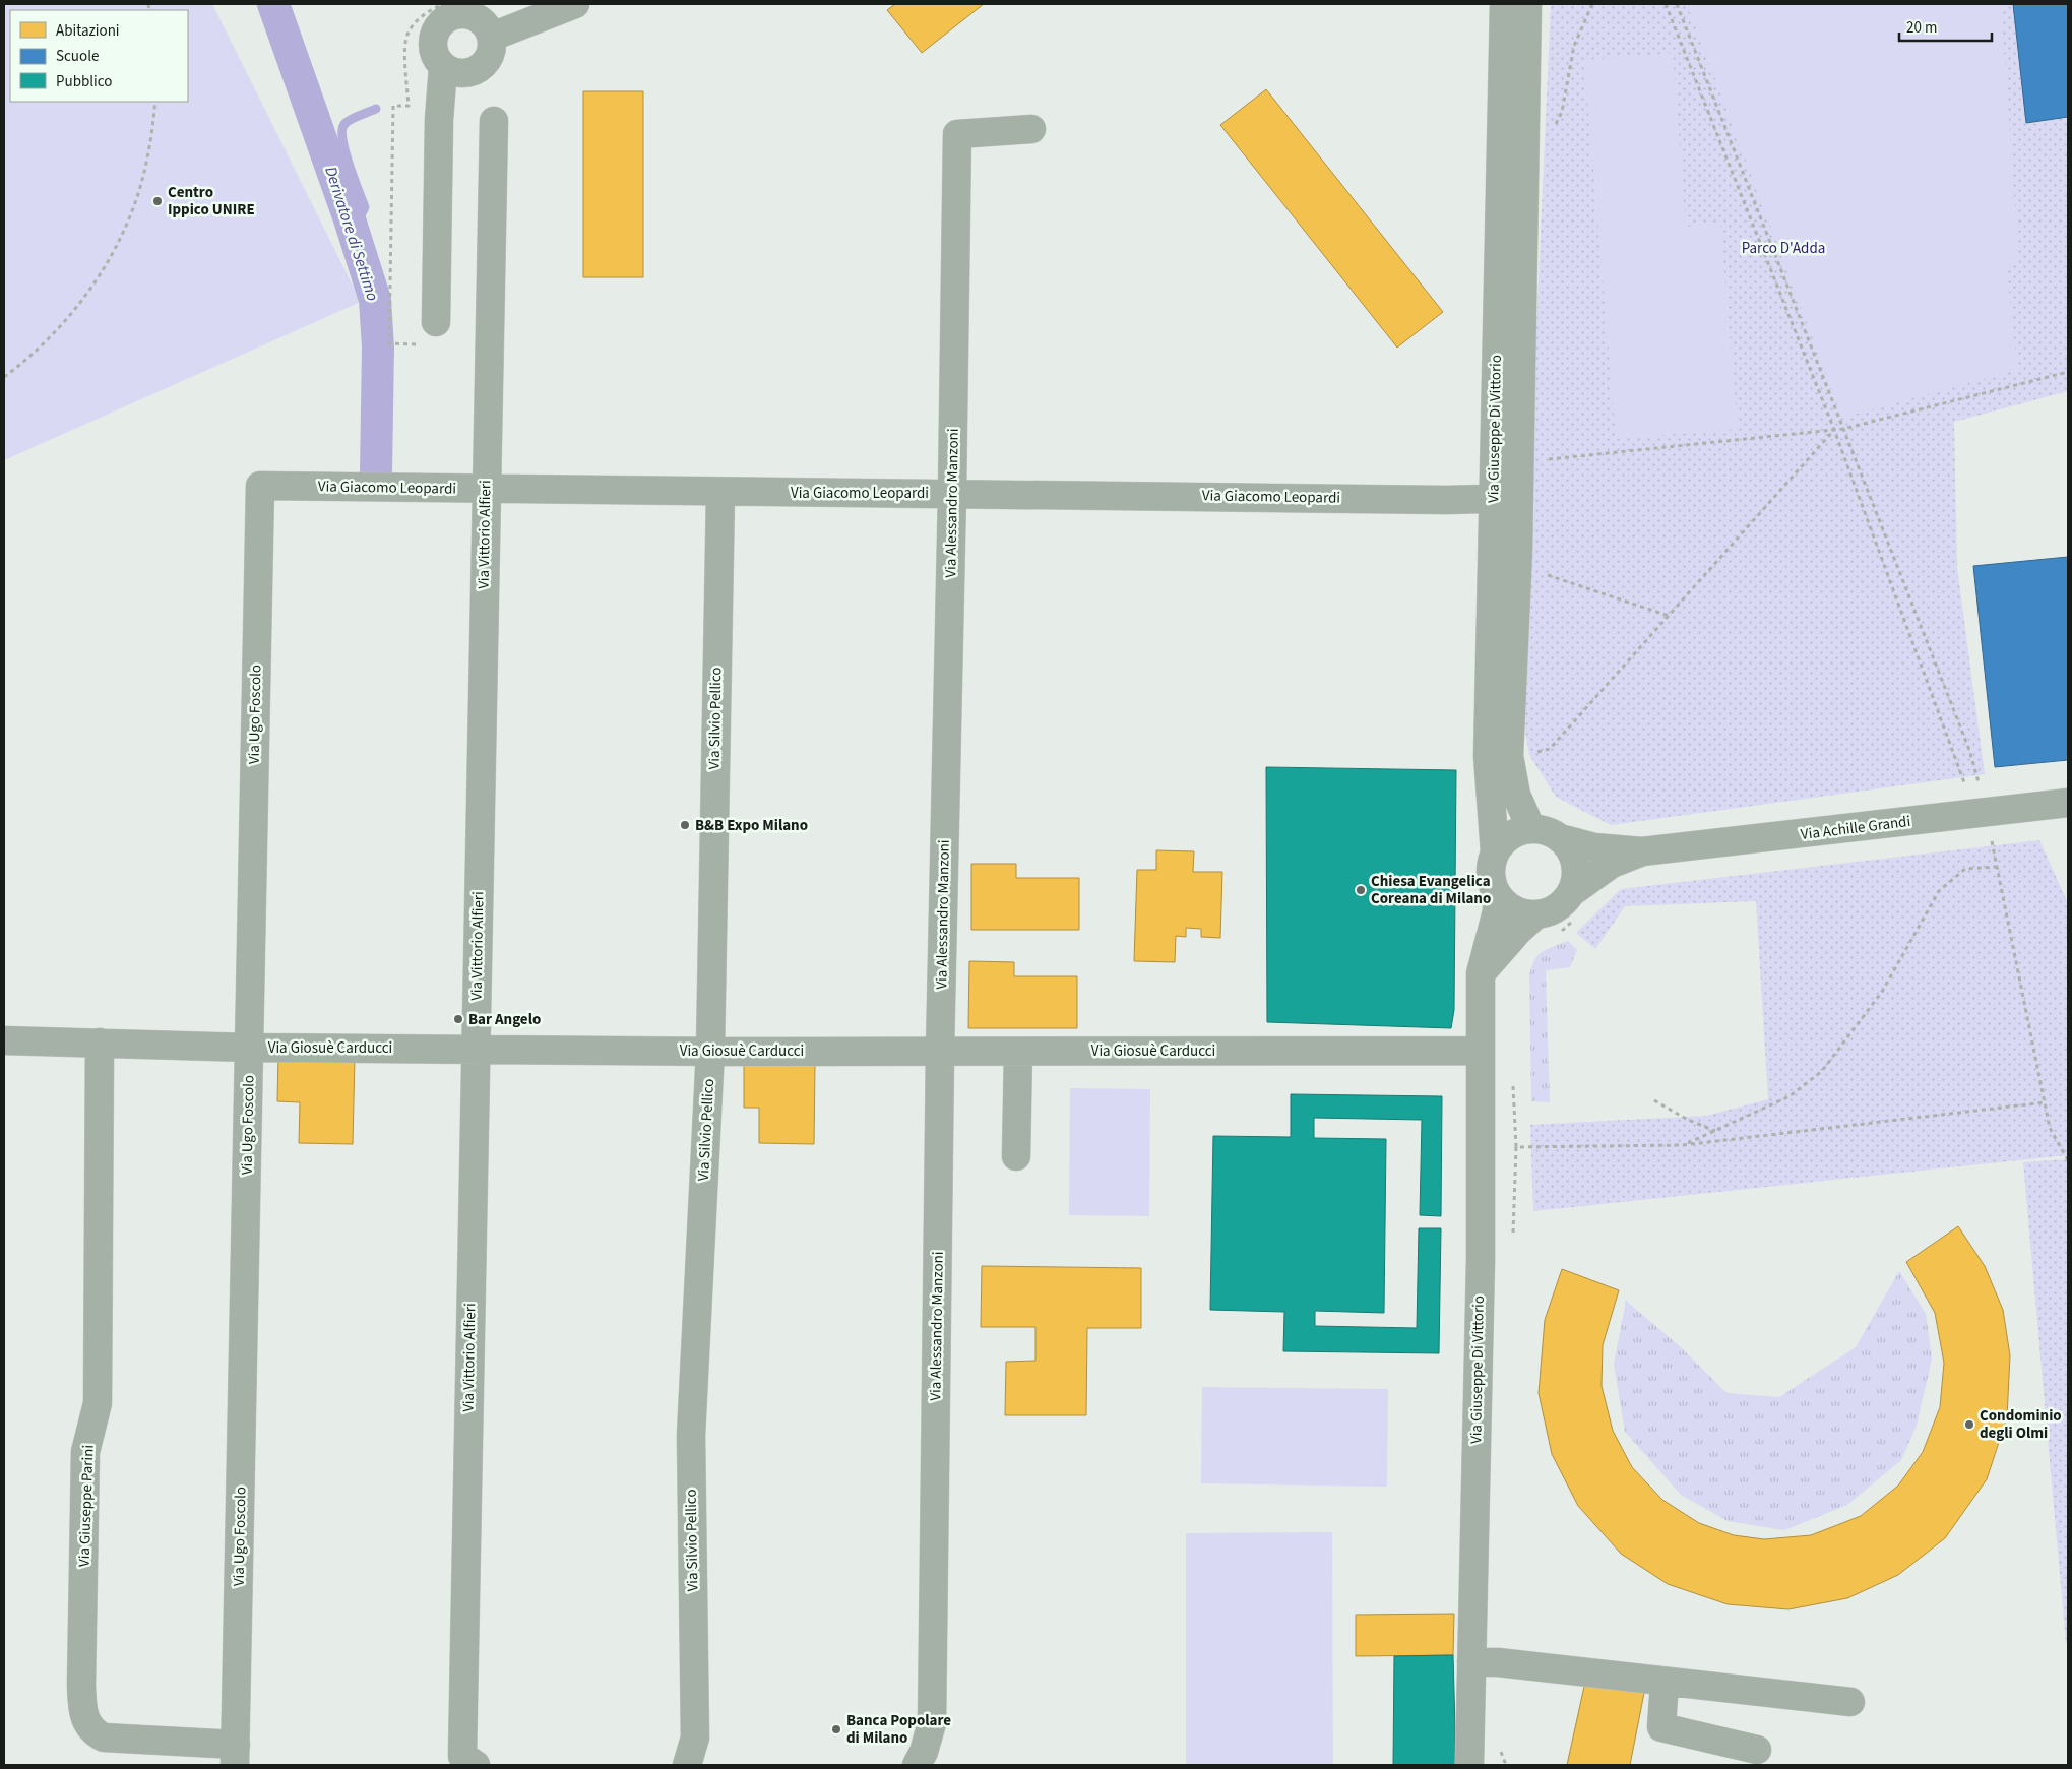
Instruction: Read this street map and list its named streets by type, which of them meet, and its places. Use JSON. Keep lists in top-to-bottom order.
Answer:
{
  "streets": {
    "street": [
      "Via Giuseppe Di Vittorio",
      "Via Giacomo Leopardi",
      "Via Alessandro Manzoni",
      "Via Vittorio Alfieri",
      "Via Ugo Foscolo",
      "Via Silvio Pellico",
      "Via Achille Grandi",
      "Via Giosuè Carducci",
      "Via Giuseppe Parini"
    ]
  },
  "crossings": [
    ["Via Giuseppe Di Vittorio", "Via Giacomo Leopardi"],
    ["Via Giuseppe Di Vittorio", "Via Achille Grandi"],
    ["Via Giuseppe Di Vittorio", "Via Giosuè Carducci"],
    ["Via Giacomo Leopardi", "Via Alessandro Manzoni"],
    ["Via Giacomo Leopardi", "Via Vittorio Alfieri"],
    ["Via Giacomo Leopardi", "Via Ugo Foscolo"],
    ["Via Giacomo Leopardi", "Via Silvio Pellico"],
    ["Via Alessandro Manzoni", "Via Giosuè Carducci"],
    ["Via Vittorio Alfieri", "Via Giosuè Carducci"],
    ["Via Ugo Foscolo", "Via Giosuè Carducci"],
    ["Via Ugo Foscolo", "Via Giuseppe Parini"],
    ["Via Silvio Pellico", "Via Giosuè Carducci"],
    ["Via Giosuè Carducci", "Via Giuseppe Parini"]
  ],
  "water": ["Derivatore di Settimo"],
  "parks": ["Parco D'Adda"],
  "places": [
    "Centro Ippico UNIRE",
    "B&B Expo Milano",
    "Chiesa Evangelica Coreana di Milano",
    "Bar Angelo",
    "Condominio degli Olmi",
    "Banca Popolare di Milano"
  ],
  "legend": ["Abitazioni", "Scuole", "Pubblico"],
  "scale_bar": "20 m"
}
